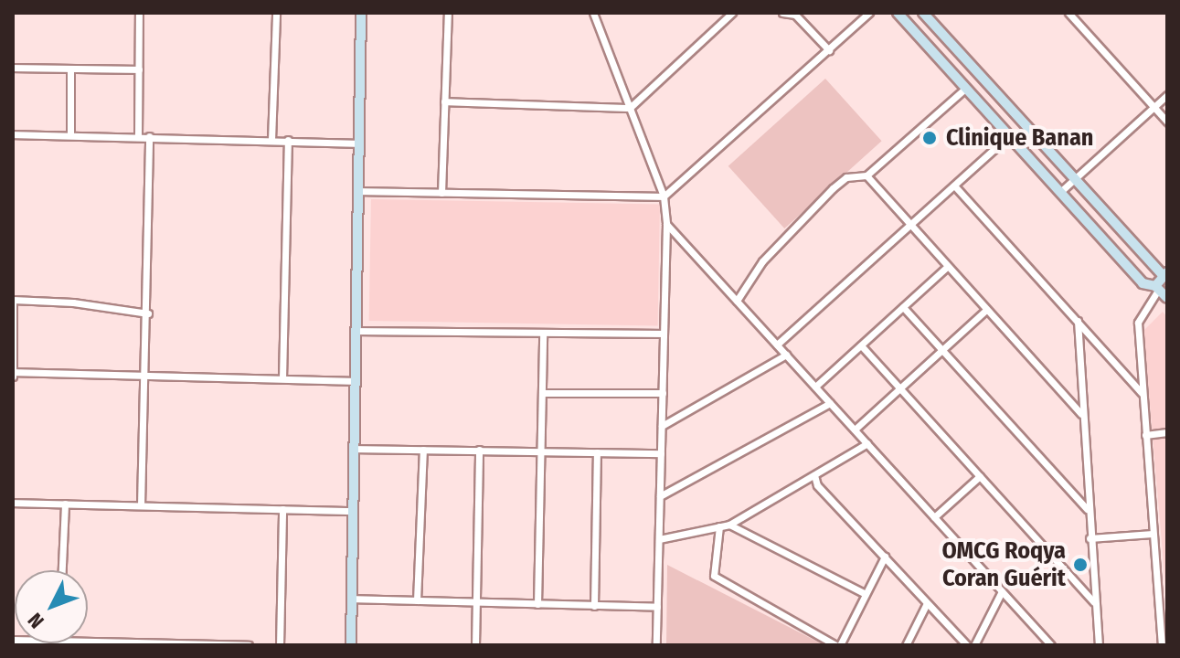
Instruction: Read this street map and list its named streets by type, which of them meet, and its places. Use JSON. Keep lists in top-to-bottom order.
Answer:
{
  "places": ["Clinique Banan", "OMCG Roqya Coran Guérit"],
  "north": "bottom left"
}
